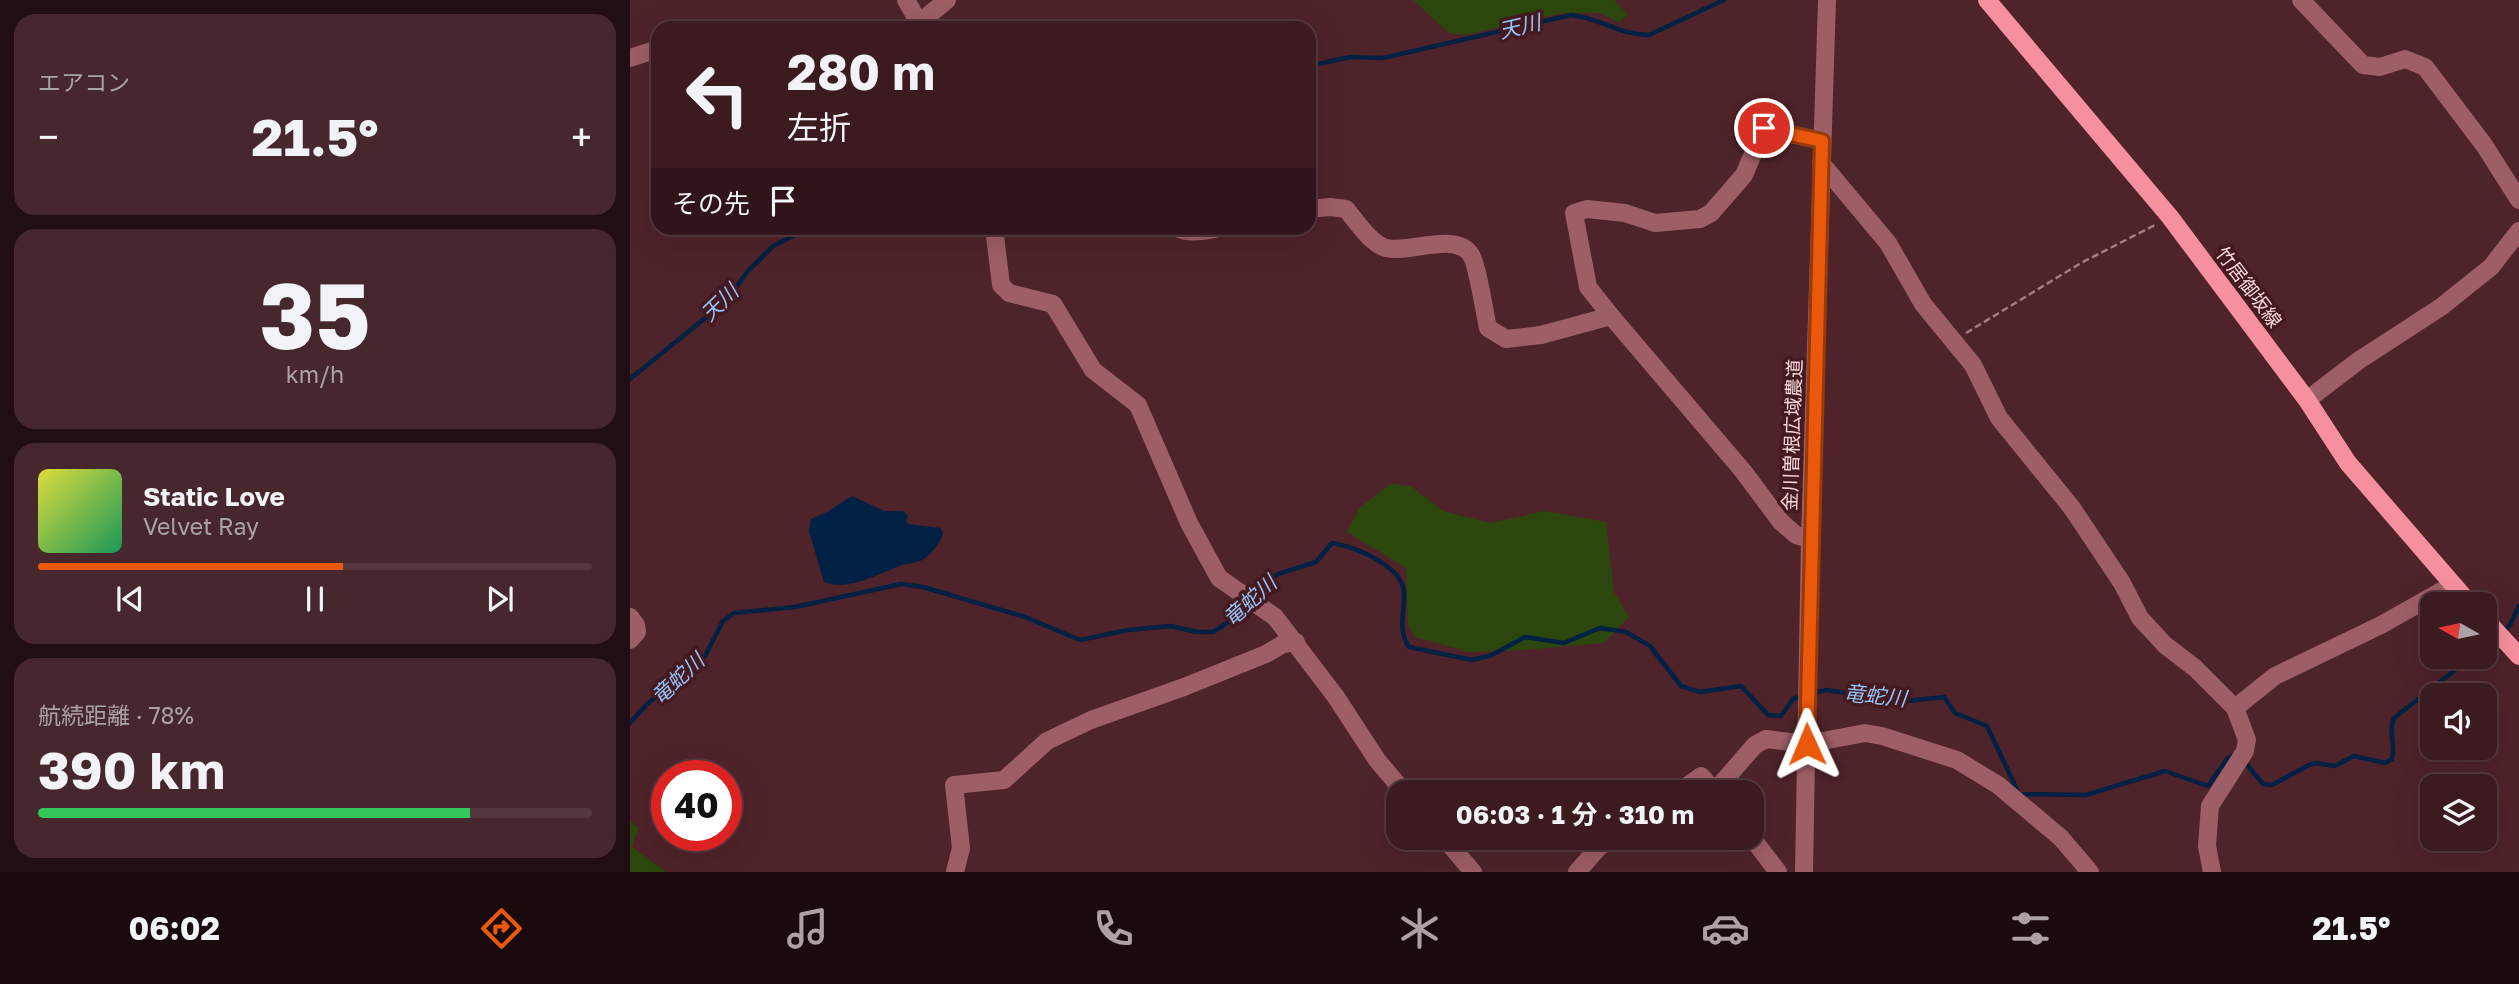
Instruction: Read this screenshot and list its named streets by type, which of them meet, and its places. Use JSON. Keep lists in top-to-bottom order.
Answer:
{
  "streets": {
    "main road": ["竹居御坂線"],
    "street": ["金川曽根広域農道"]
  },
  "water": ["天川", "竜蛇川"],
  "north": "left",
  "page": {
    "tile": [
      "エアコン",
      ["35", "km/h"],
      ["航続距離 · 78%", "390 km"]
    ],
    "turn": ["280 m", "左折"],
    "heat": ["−", "21.5°", "+"],
    "then": "その先",
    "song": ["Static Love", "Velvet Ray"],
    "limit": "40",
    "trip": "06:03 · 1 分 · 310 m",
    "tabs": ["06:02", "21.5°"]
  }
}
